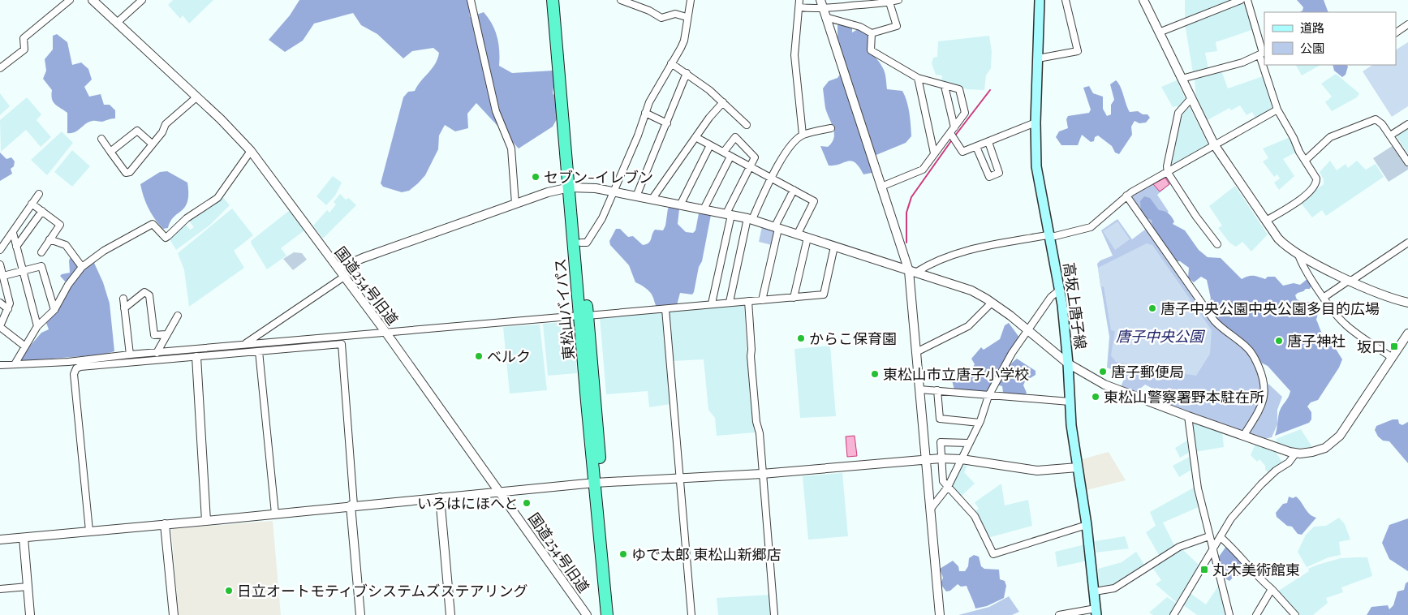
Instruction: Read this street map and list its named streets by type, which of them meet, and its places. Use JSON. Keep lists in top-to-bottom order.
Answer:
{
  "streets": {
    "highway": ["東松山バイパス"],
    "main road": ["高坂上唐子線"],
    "street": ["国道254号旧道"]
  },
  "parks": ["唐子中央公園"],
  "places": {
    "other": [
      "セブン-イレブン",
      "唐子中央公園中央公園多目的広場",
      "からこ保育園",
      "唐子神社",
      "ベルク",
      "唐子郵便局",
      "東松山市立唐子小学校",
      "東松山警察署野本駐在所",
      "いろはにほへと",
      "ゆで太郎 東松山新郷店",
      "日立オートモティブシステムズステアリング"
    ],
    "transit": ["坂口", "丸木美術館東"]
  },
  "legend": ["道路", "公園"]
}
